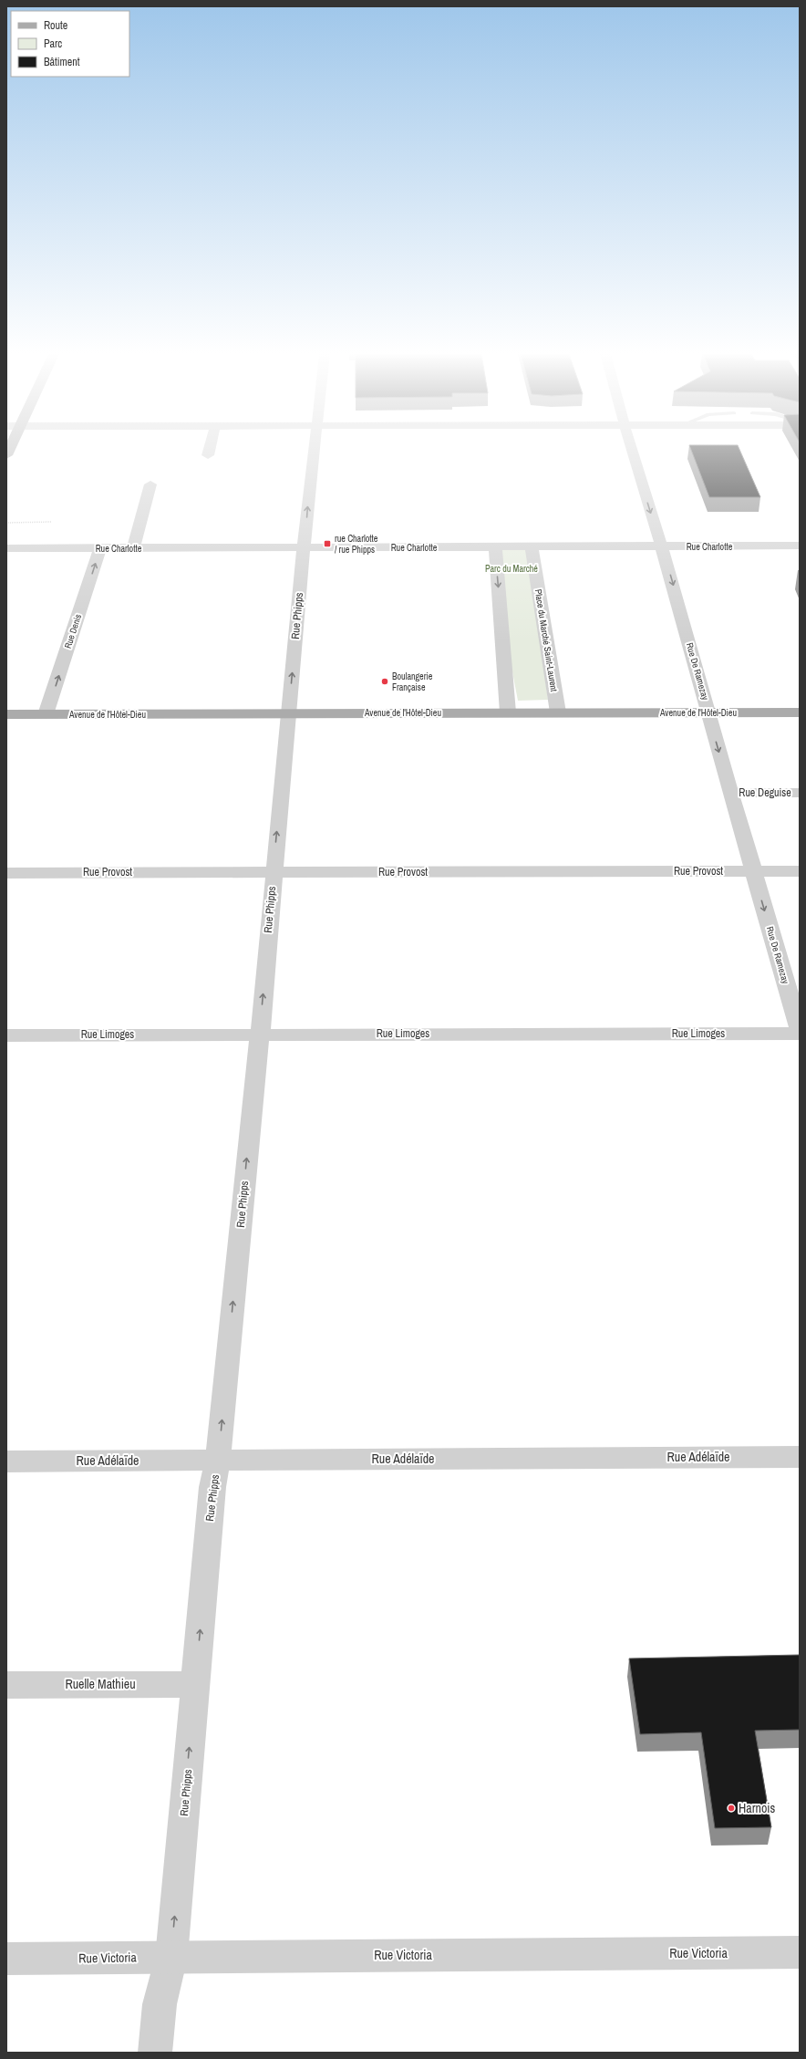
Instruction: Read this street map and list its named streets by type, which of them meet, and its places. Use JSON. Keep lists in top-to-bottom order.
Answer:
{
  "streets": {
    "main road": ["Avenue de l'Hôtel-Dieu"],
    "street": [
      "Rue Charlotte",
      "Rue Phipps",
      "Rue Denis",
      "Place du Marché Saint-Laurent",
      "Rue De Ramezay",
      "Rue Deguise",
      "Rue Provost",
      "Rue Limoges",
      "Rue Adélaïde",
      "Ruelle Mathieu",
      "Rue Victoria"
    ]
  },
  "crossings": [
    ["Rue Charlotte", "Rue Phipps"],
    ["Rue Charlotte", "Rue Denis"],
    ["Rue Charlotte", "Place du Marché Saint-Laurent"],
    ["Rue Charlotte", "Rue De Ramezay"],
    ["Rue Phipps", "Avenue de l'Hôtel-Dieu"],
    ["Rue Phipps", "Rue Provost"],
    ["Rue Phipps", "Rue Limoges"],
    ["Rue Phipps", "Rue Adélaïde"],
    ["Rue Phipps", "Ruelle Mathieu"],
    ["Rue Phipps", "Rue Victoria"],
    ["Rue Denis", "Avenue de l'Hôtel-Dieu"],
    ["Place du Marché Saint-Laurent", "Avenue de l'Hôtel-Dieu"],
    ["Rue De Ramezay", "Avenue de l'Hôtel-Dieu"],
    ["Rue De Ramezay", "Rue Deguise"],
    ["Rue De Ramezay", "Rue Provost"]
  ],
  "one_way": ["Rue Phipps", "Rue Denis", "Rue De Ramezay"],
  "parks": ["Parc du Marché"],
  "places": {
    "transit": ["rue Charlotte / rue Phipps"],
    "other": ["Boulangerie Française", "Harnois"]
  },
  "legend": ["Route", "Parc", "Bâtiment"]
}
